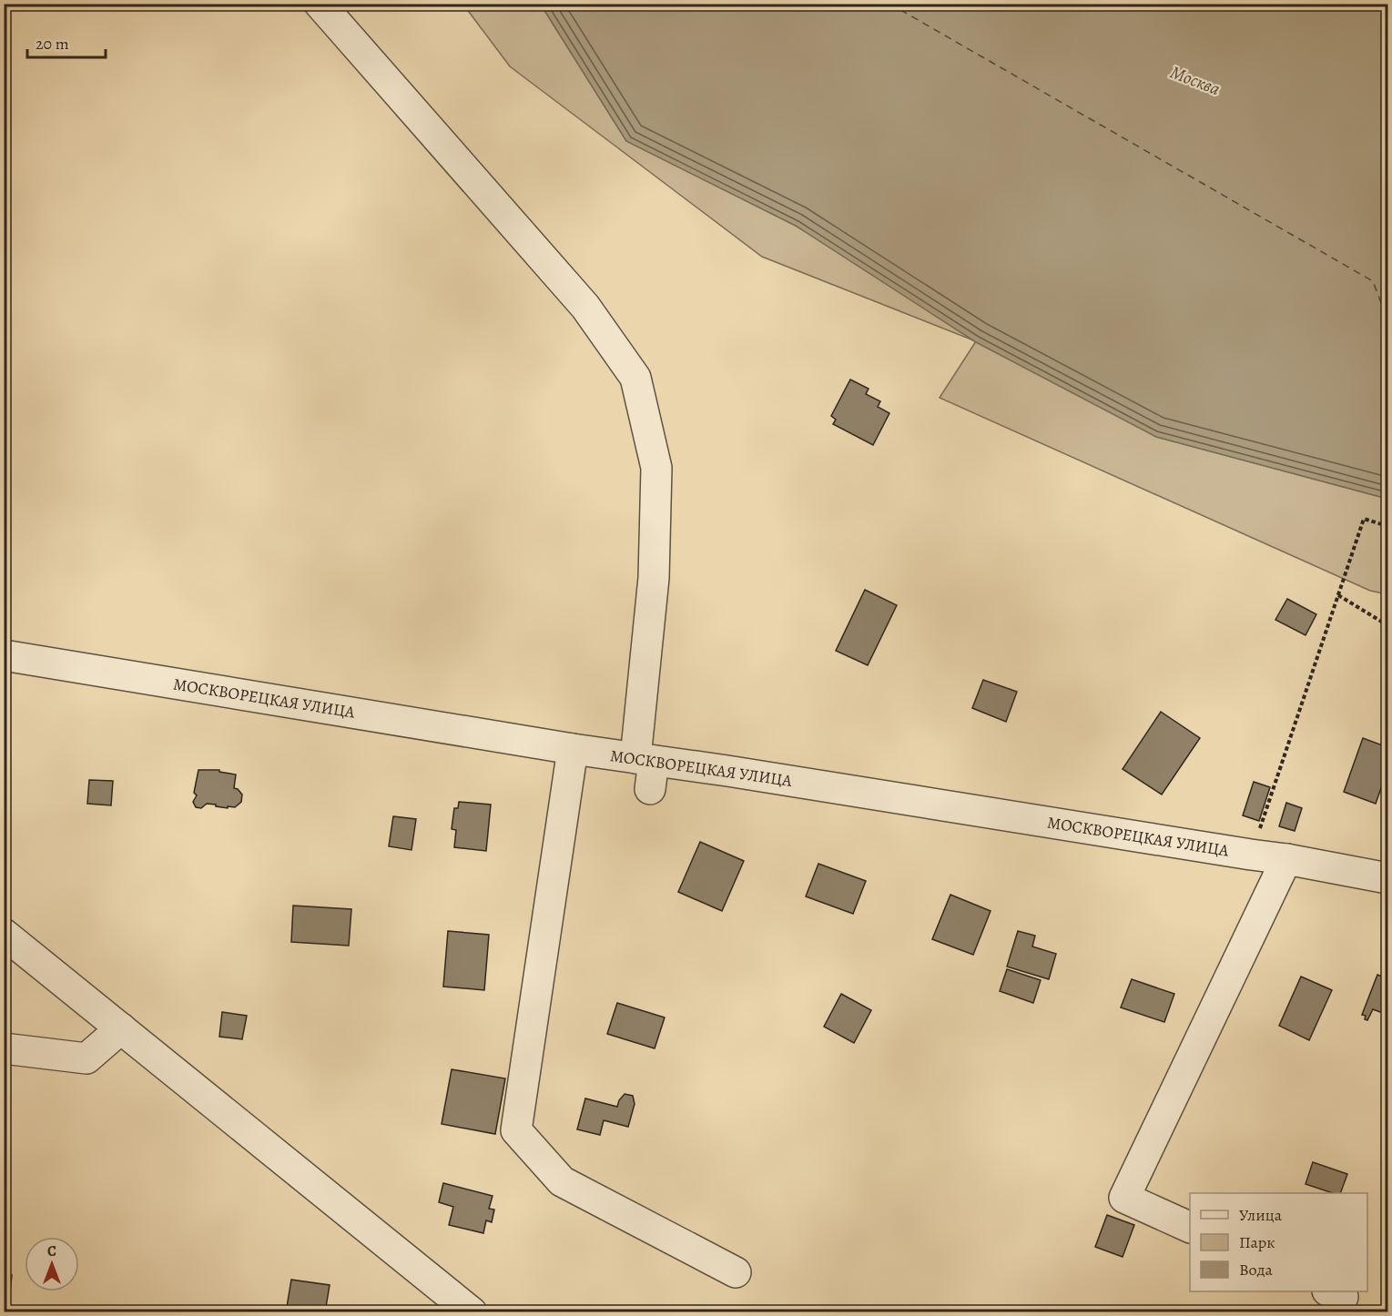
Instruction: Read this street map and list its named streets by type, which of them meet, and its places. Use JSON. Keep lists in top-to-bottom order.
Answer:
{
  "streets": {
    "street": ["МОСКВОРЕЦКАЯ УЛИЦА"]
  },
  "water": ["Москва"],
  "legend": ["Улица", "Парк", "Вода"],
  "scale_bar": "20 m",
  "north": "top"
}
